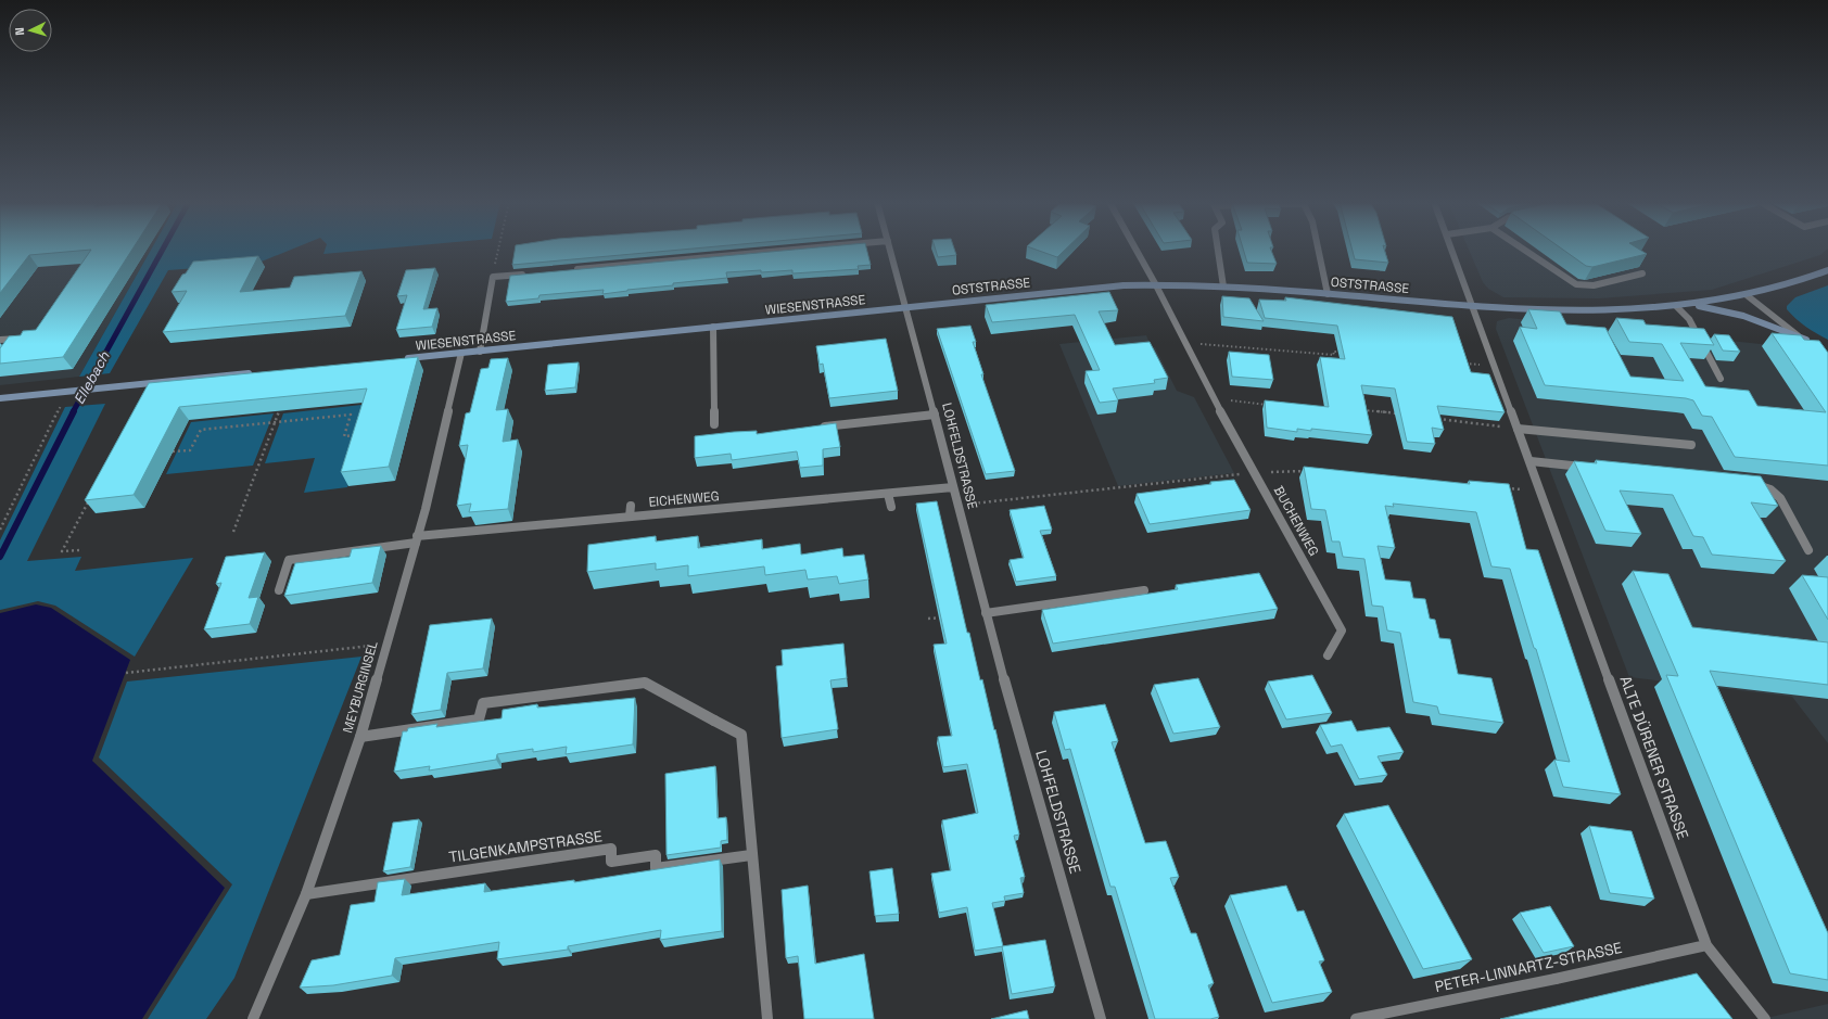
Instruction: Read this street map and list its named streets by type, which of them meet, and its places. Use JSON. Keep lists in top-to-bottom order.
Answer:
{
  "streets": {
    "main road": ["OSTSTRASSE", "WIESENSTRASSE"],
    "street": [
      "LOHFELDSTRASSE",
      "EICHENWEG",
      "BUCHENWEG",
      "MEYBURGINSEL",
      "ALTE DÜRENER STRASSE",
      "TILGENKAMPSTRASSE",
      "PETER-LINNARTZ-STRASSE"
    ]
  },
  "crossings": [
    ["OSTSTRASSE", "WIESENSTRASSE"],
    ["OSTSTRASSE", "LOHFELDSTRASSE"],
    ["OSTSTRASSE", "BUCHENWEG"],
    ["OSTSTRASSE", "ALTE DÜRENER STRASSE"],
    ["WIESENSTRASSE", "LOHFELDSTRASSE"],
    ["WIESENSTRASSE", "MEYBURGINSEL"],
    ["LOHFELDSTRASSE", "EICHENWEG"],
    ["EICHENWEG", "MEYBURGINSEL"],
    ["MEYBURGINSEL", "TILGENKAMPSTRASSE"],
    ["ALTE DÜRENER STRASSE", "PETER-LINNARTZ-STRASSE"]
  ],
  "water": ["Ellebach"],
  "north": "left"
}
